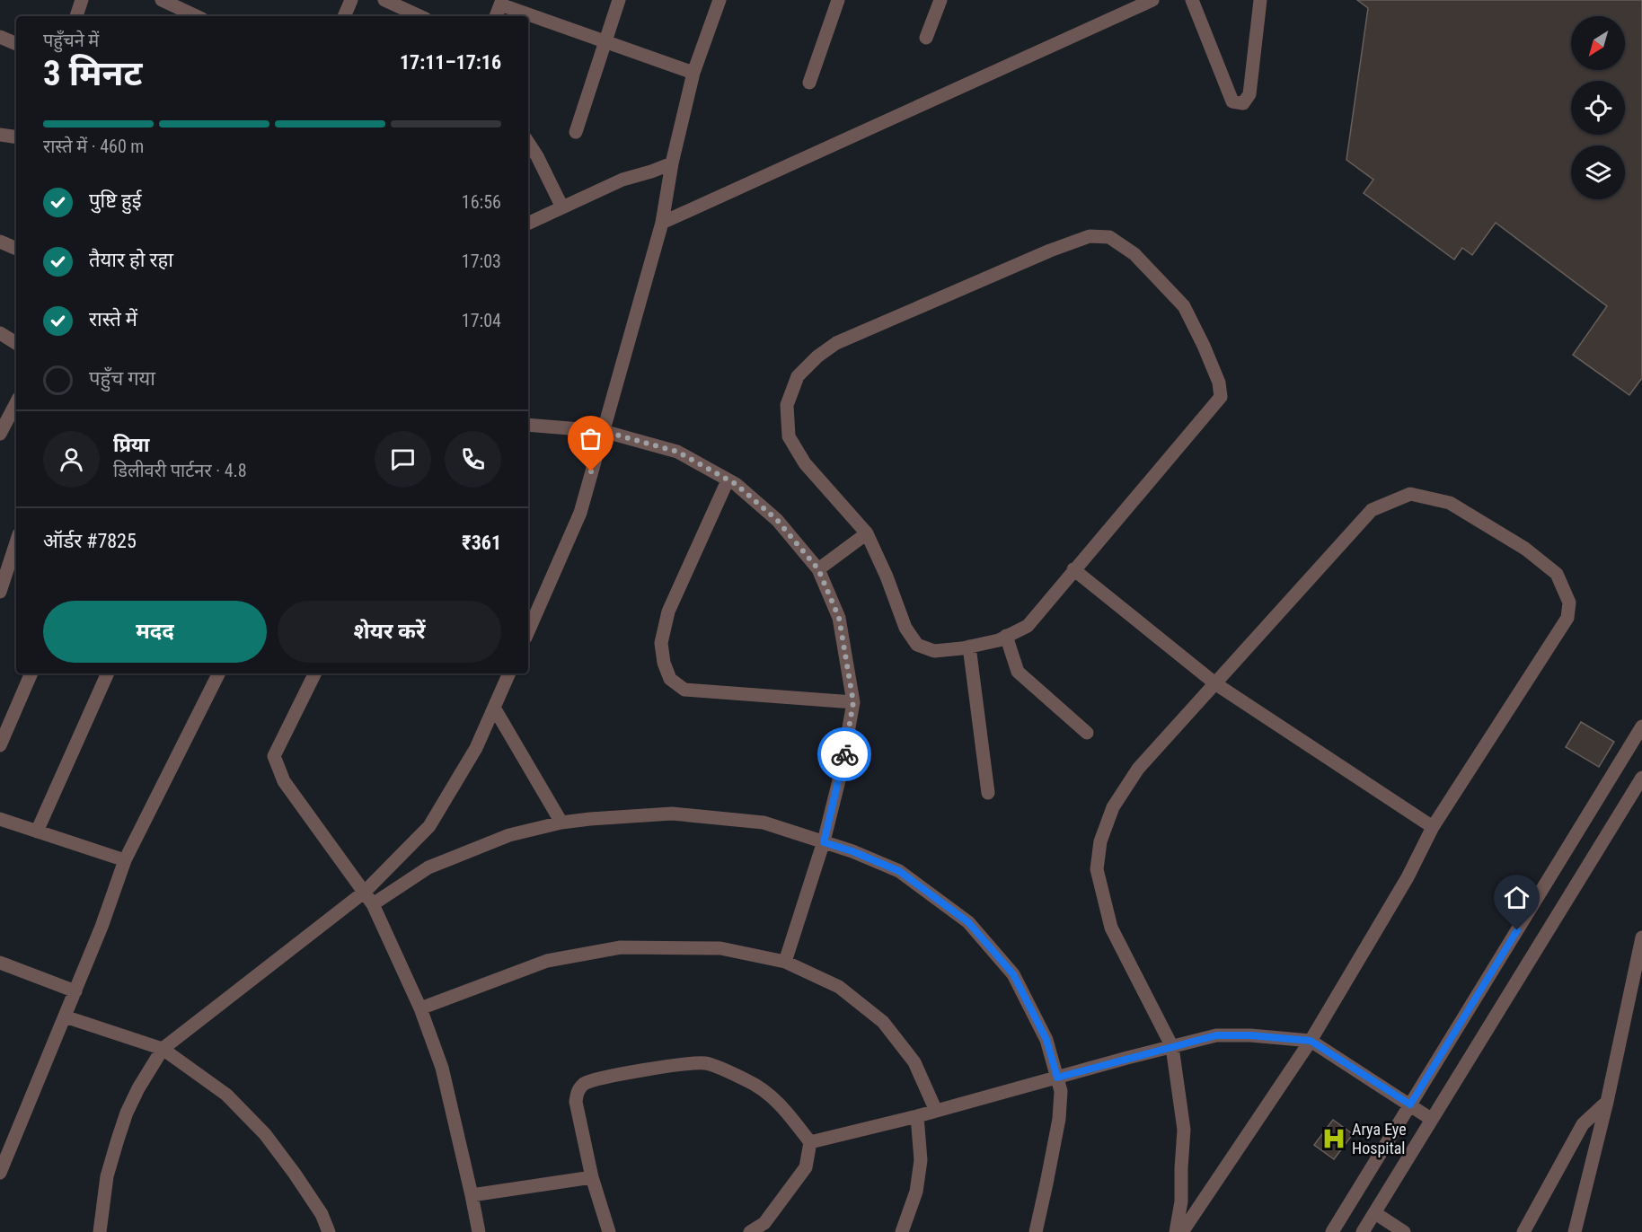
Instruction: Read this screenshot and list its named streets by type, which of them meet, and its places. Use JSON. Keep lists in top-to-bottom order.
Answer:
{
  "places": {
    "hospital": ["Arya Eye Hospital"]
  },
  "north": "bottom left",
  "page": {
    "heading": ["3 मिनट", "पहुँचने में", "17:11–17:16"],
    "panel": [
      "प्रिया",
      "डिलीवरी पार्टनर · 4.8",
      "ऑर्डर #7825",
      "₹361"
    ],
    "bar": "रास्ते में · 460 m",
    "list": [
      ["पुष्टि हुई", "16:56"],
      ["तैयार हो रहा", "17:03"],
      ["रास्ते में", "17:04"],
      "पहुँच गया"
    ],
    "buttons": ["मदद", "शेयर करें"]
  }
}
